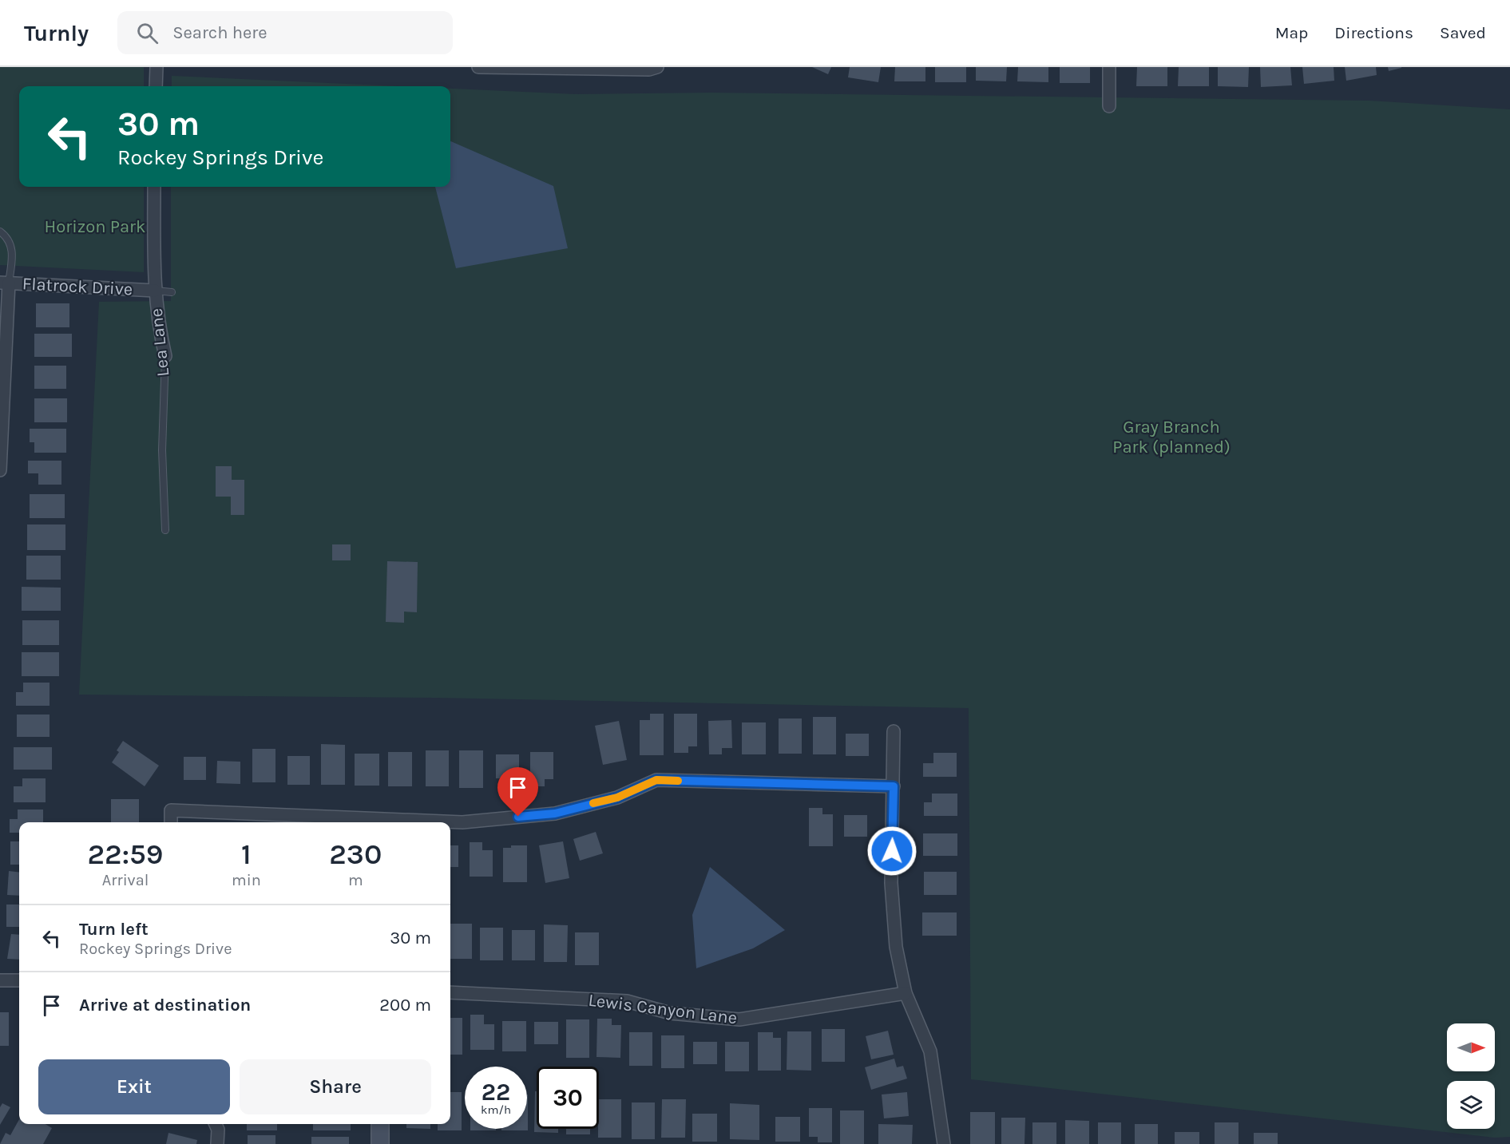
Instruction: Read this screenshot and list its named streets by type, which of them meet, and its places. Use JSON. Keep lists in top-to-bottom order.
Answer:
{
  "streets": {
    "street": ["Flatrock Drive", "Lea Lane", "Lewis Canyon Lane"]
  },
  "crossings": [
    ["Flatrock Drive", "Lea Lane"]
  ],
  "parks": ["Horizon Park", "Gray Branch Park (planned)"],
  "north": "right",
  "page": {
    "header": "Turnly",
    "search": "Search here",
    "nav": ["Map", "Directions", "Saved"],
    "turn": ["30 m", "Rockey Springs Drive"],
    "eta": [
      "22:59",
      "Arrival",
      "1",
      "min",
      "230",
      "m"
    ],
    "list": [
      {
        "name": "Turn left",
        "note": "Rockey Springs Drive",
        "value": "30 m"
      },
      {
        "name": "Arrive at destination",
        "value": "200 m"
      }
    ],
    "buttons": ["Exit", "Share"],
    "speed": "22 km/h",
    "limit": "30"
  }
}
